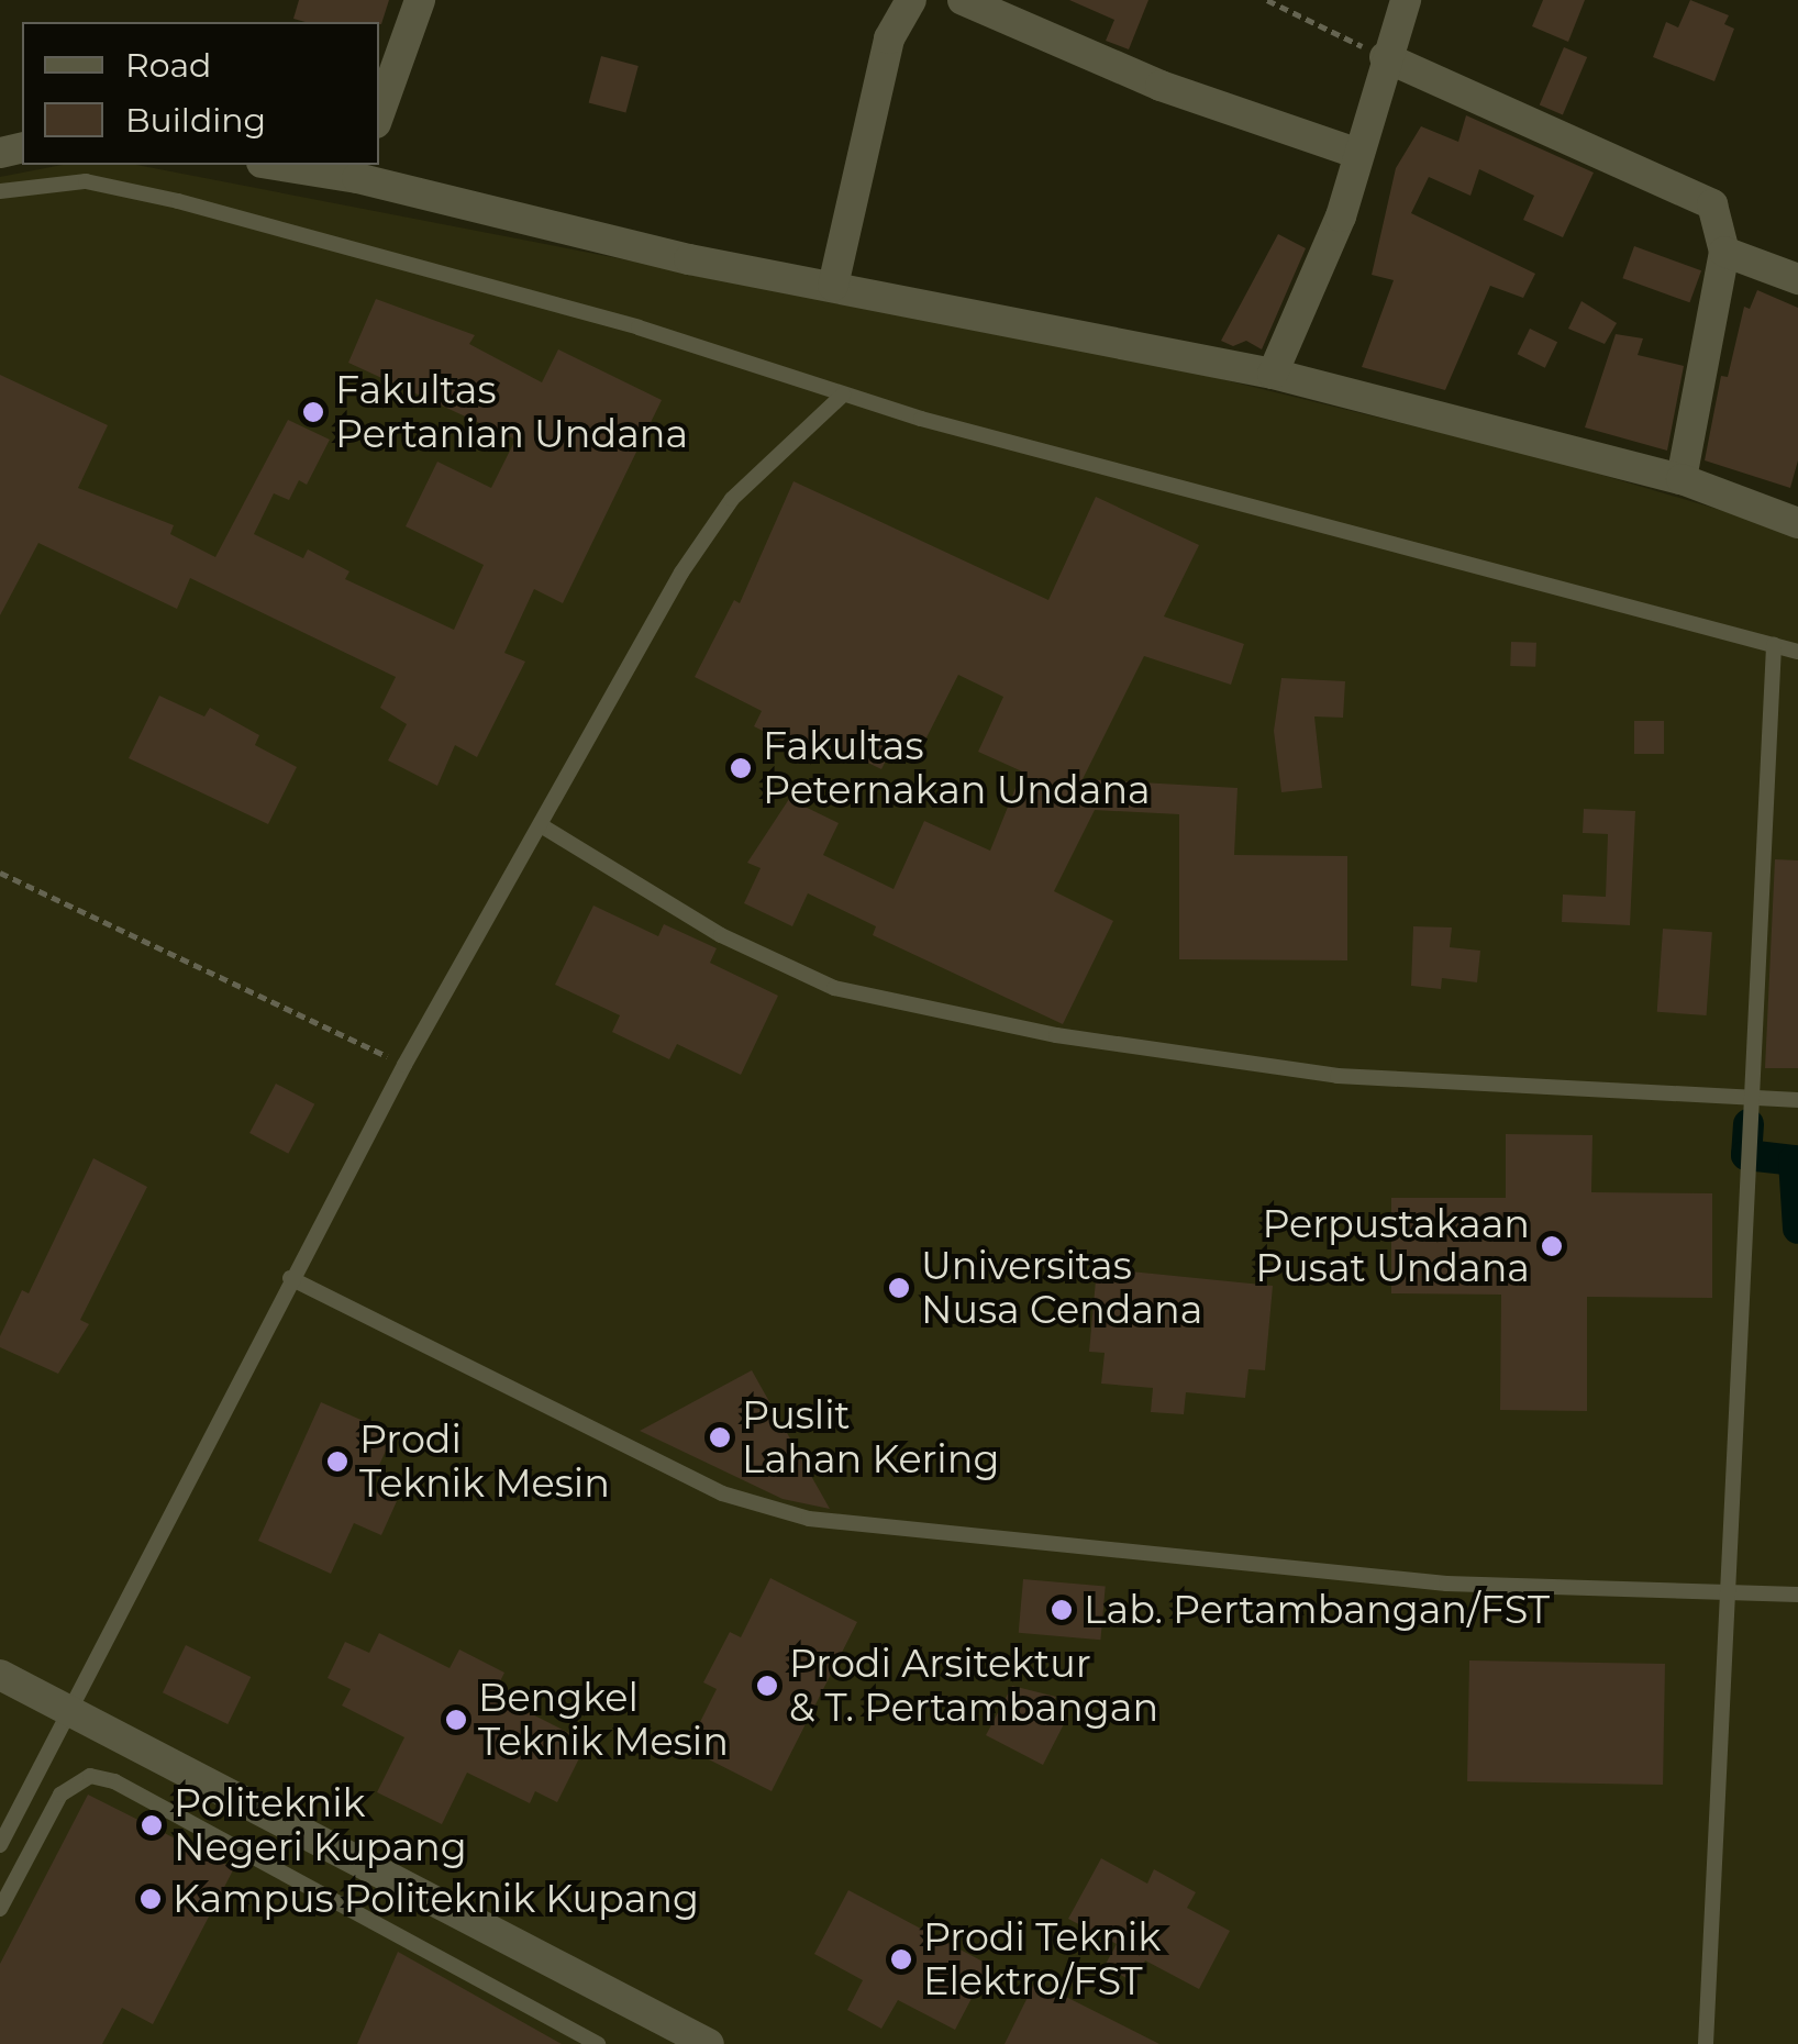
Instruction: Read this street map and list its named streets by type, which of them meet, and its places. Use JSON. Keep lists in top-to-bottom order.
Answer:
{
  "places": [
    "Fakultas Pertanian Undana",
    "Fakultas Peternakan Undana",
    "Perpustakaan Pusat Undana",
    "Universitas Nusa Cendana",
    "Puslit Lahan Kering",
    "Prodi Teknik Mesin",
    "Lab. Pertambangan/FST",
    "Prodi Arsitektur & T. Pertambangan",
    "Bengkel Teknik Mesin",
    "Politeknik Negeri Kupang",
    "Kampus Politeknik Kupang",
    "Prodi Teknik Elektro/FST"
  ],
  "legend": ["Road", "Building"]
}
